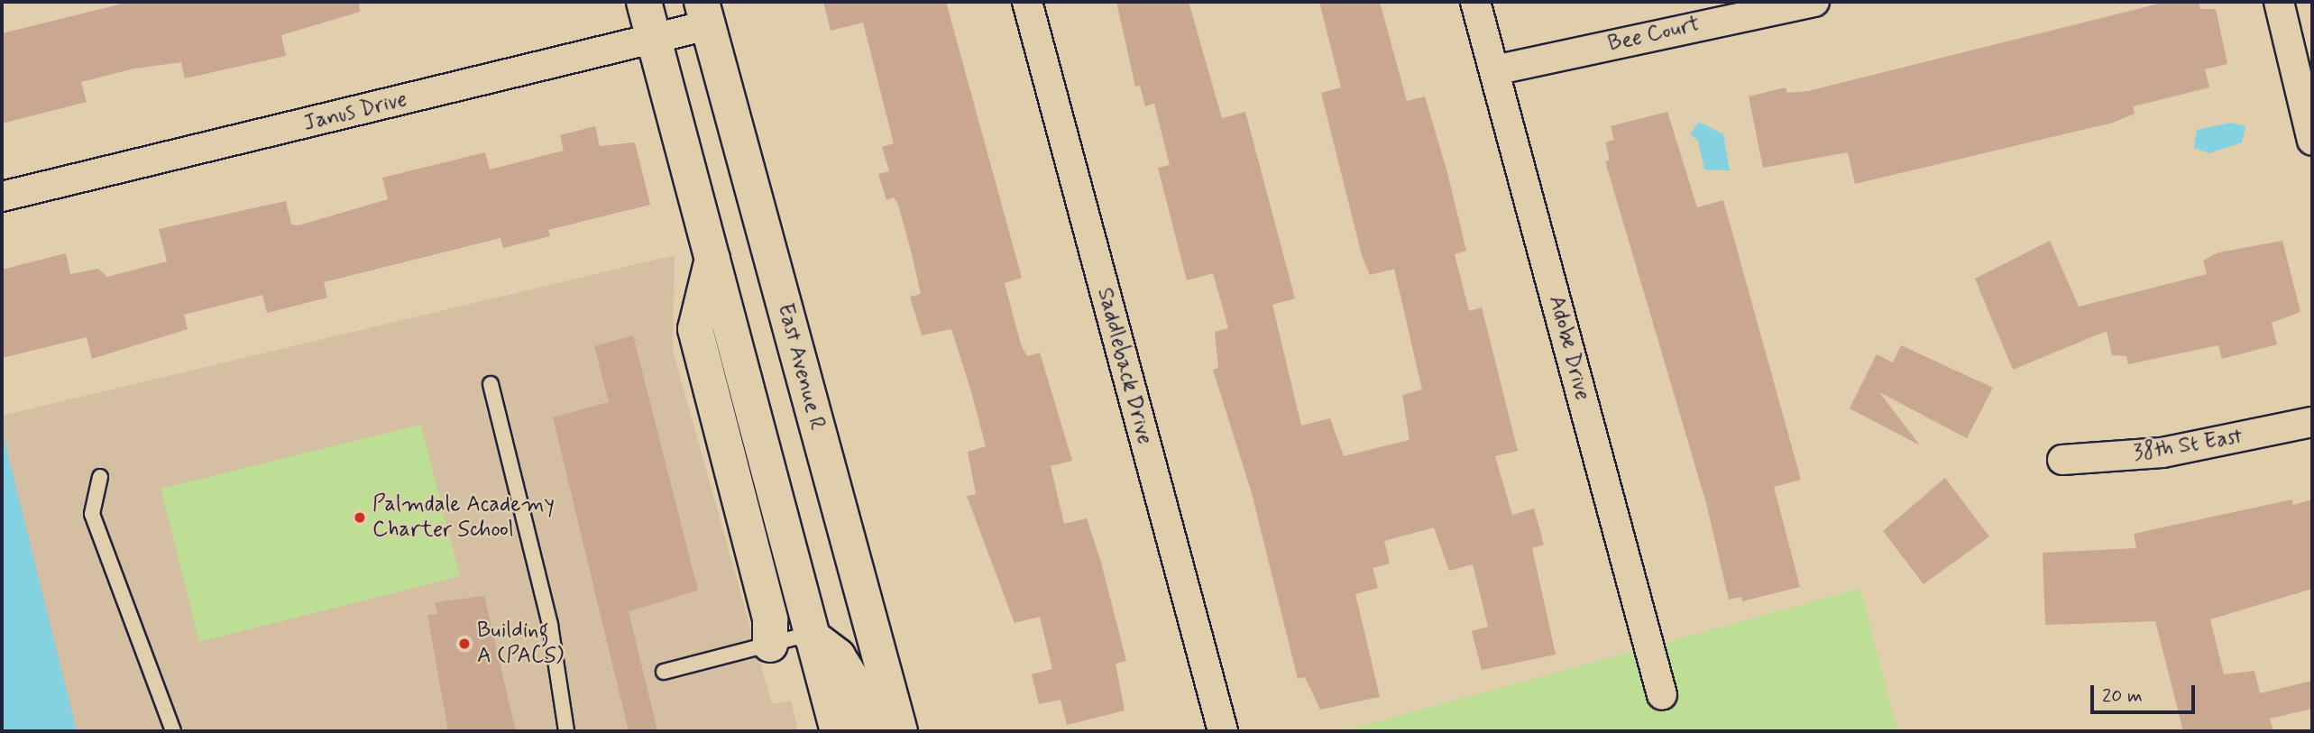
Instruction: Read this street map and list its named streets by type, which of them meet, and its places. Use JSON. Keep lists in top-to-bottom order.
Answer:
{
  "streets": {
    "main road": ["East Avenue R"],
    "street": [
      "Bee Court",
      "Janus Drive",
      "Adobe Drive",
      "Saddleback Drive",
      "38th St East"
    ]
  },
  "crossings": [
    ["Bee Court", "Adobe Drive"],
    ["Janus Drive", "East Avenue R"]
  ],
  "places": ["Palmdale Academy Charter School", "Building A (PACS)"],
  "scale_bar": "20 m"
}
